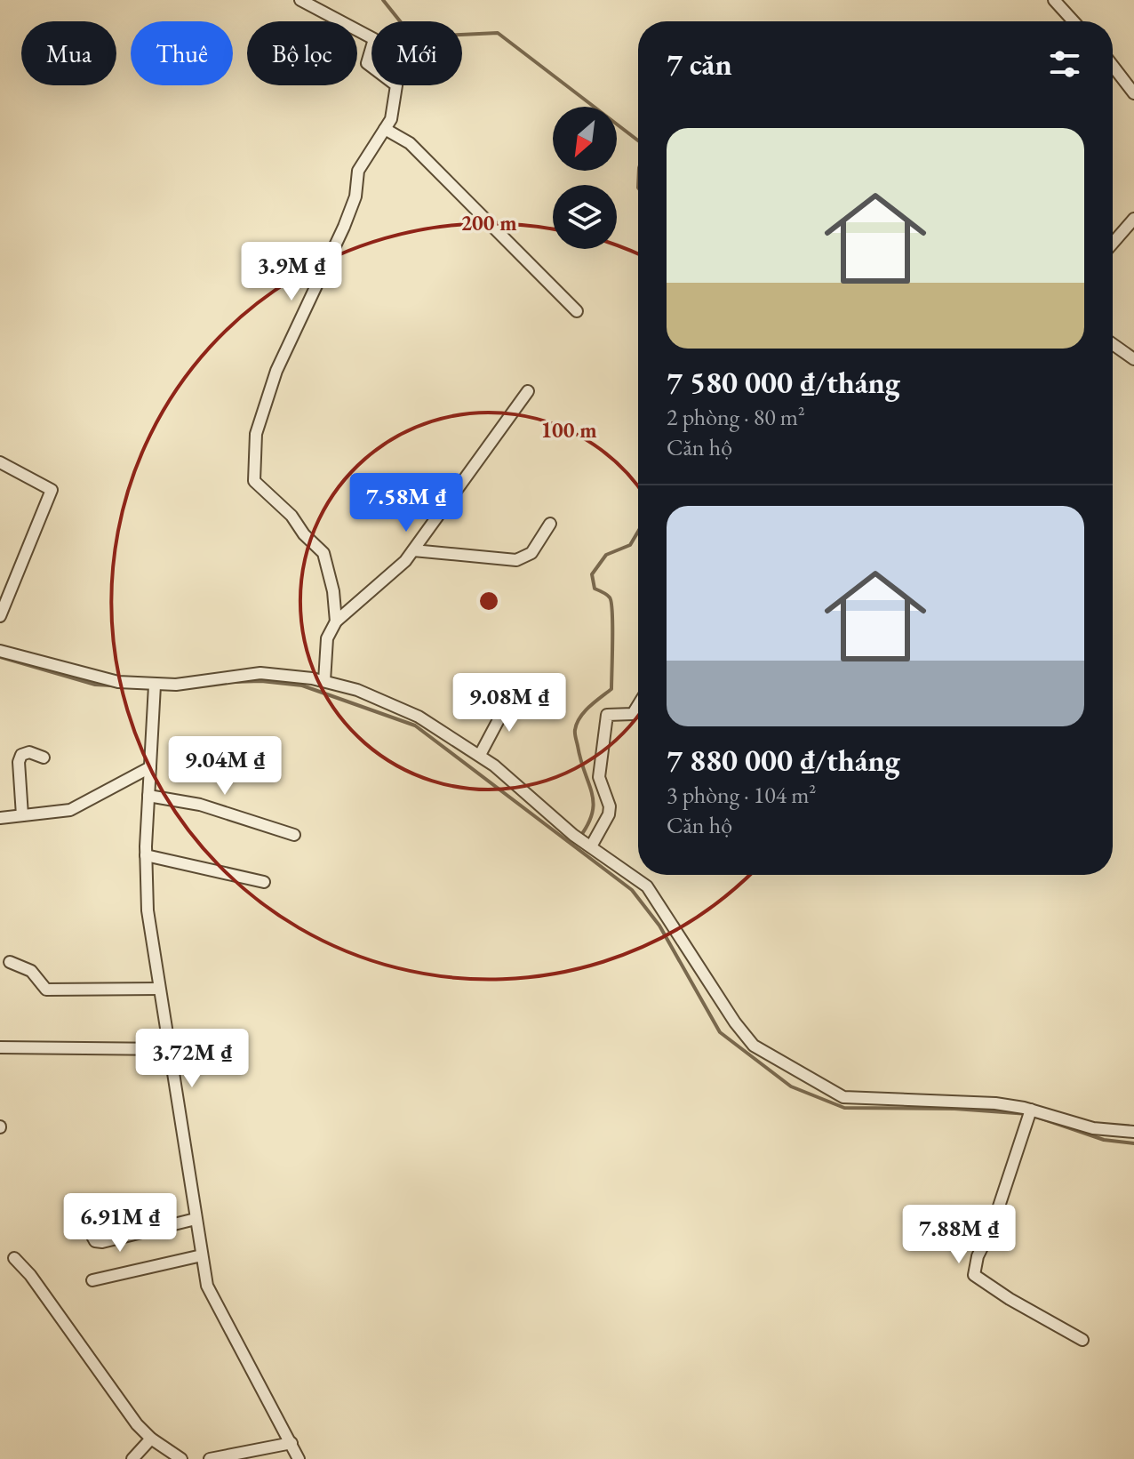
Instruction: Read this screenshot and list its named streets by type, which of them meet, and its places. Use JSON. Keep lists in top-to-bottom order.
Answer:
{
  "north": "bottom left",
  "page": {
    "chip": [
      "Mua",
      "Thuê",
      "Bộ lọc",
      "Mới"
    ],
    "heading": "7 căn",
    "list": [
      {
        "name": "7 580 000 ₫/tháng",
        "note": "2 phòng · 80 m² · Căn hộ"
      },
      {
        "name": "7 880 000 ₫/tháng",
        "note": "3 phòng · 104 m² · Căn hộ"
      }
    ],
    "price": [
      "3.9M ₫",
      "7.58M ₫",
      "9.08M ₫",
      "9.04M ₫",
      "3.72M ₫",
      "6.91M ₫",
      "7.88M ₫"
    ]
  },
  "rings": ["200 m", "100 m"]
}
